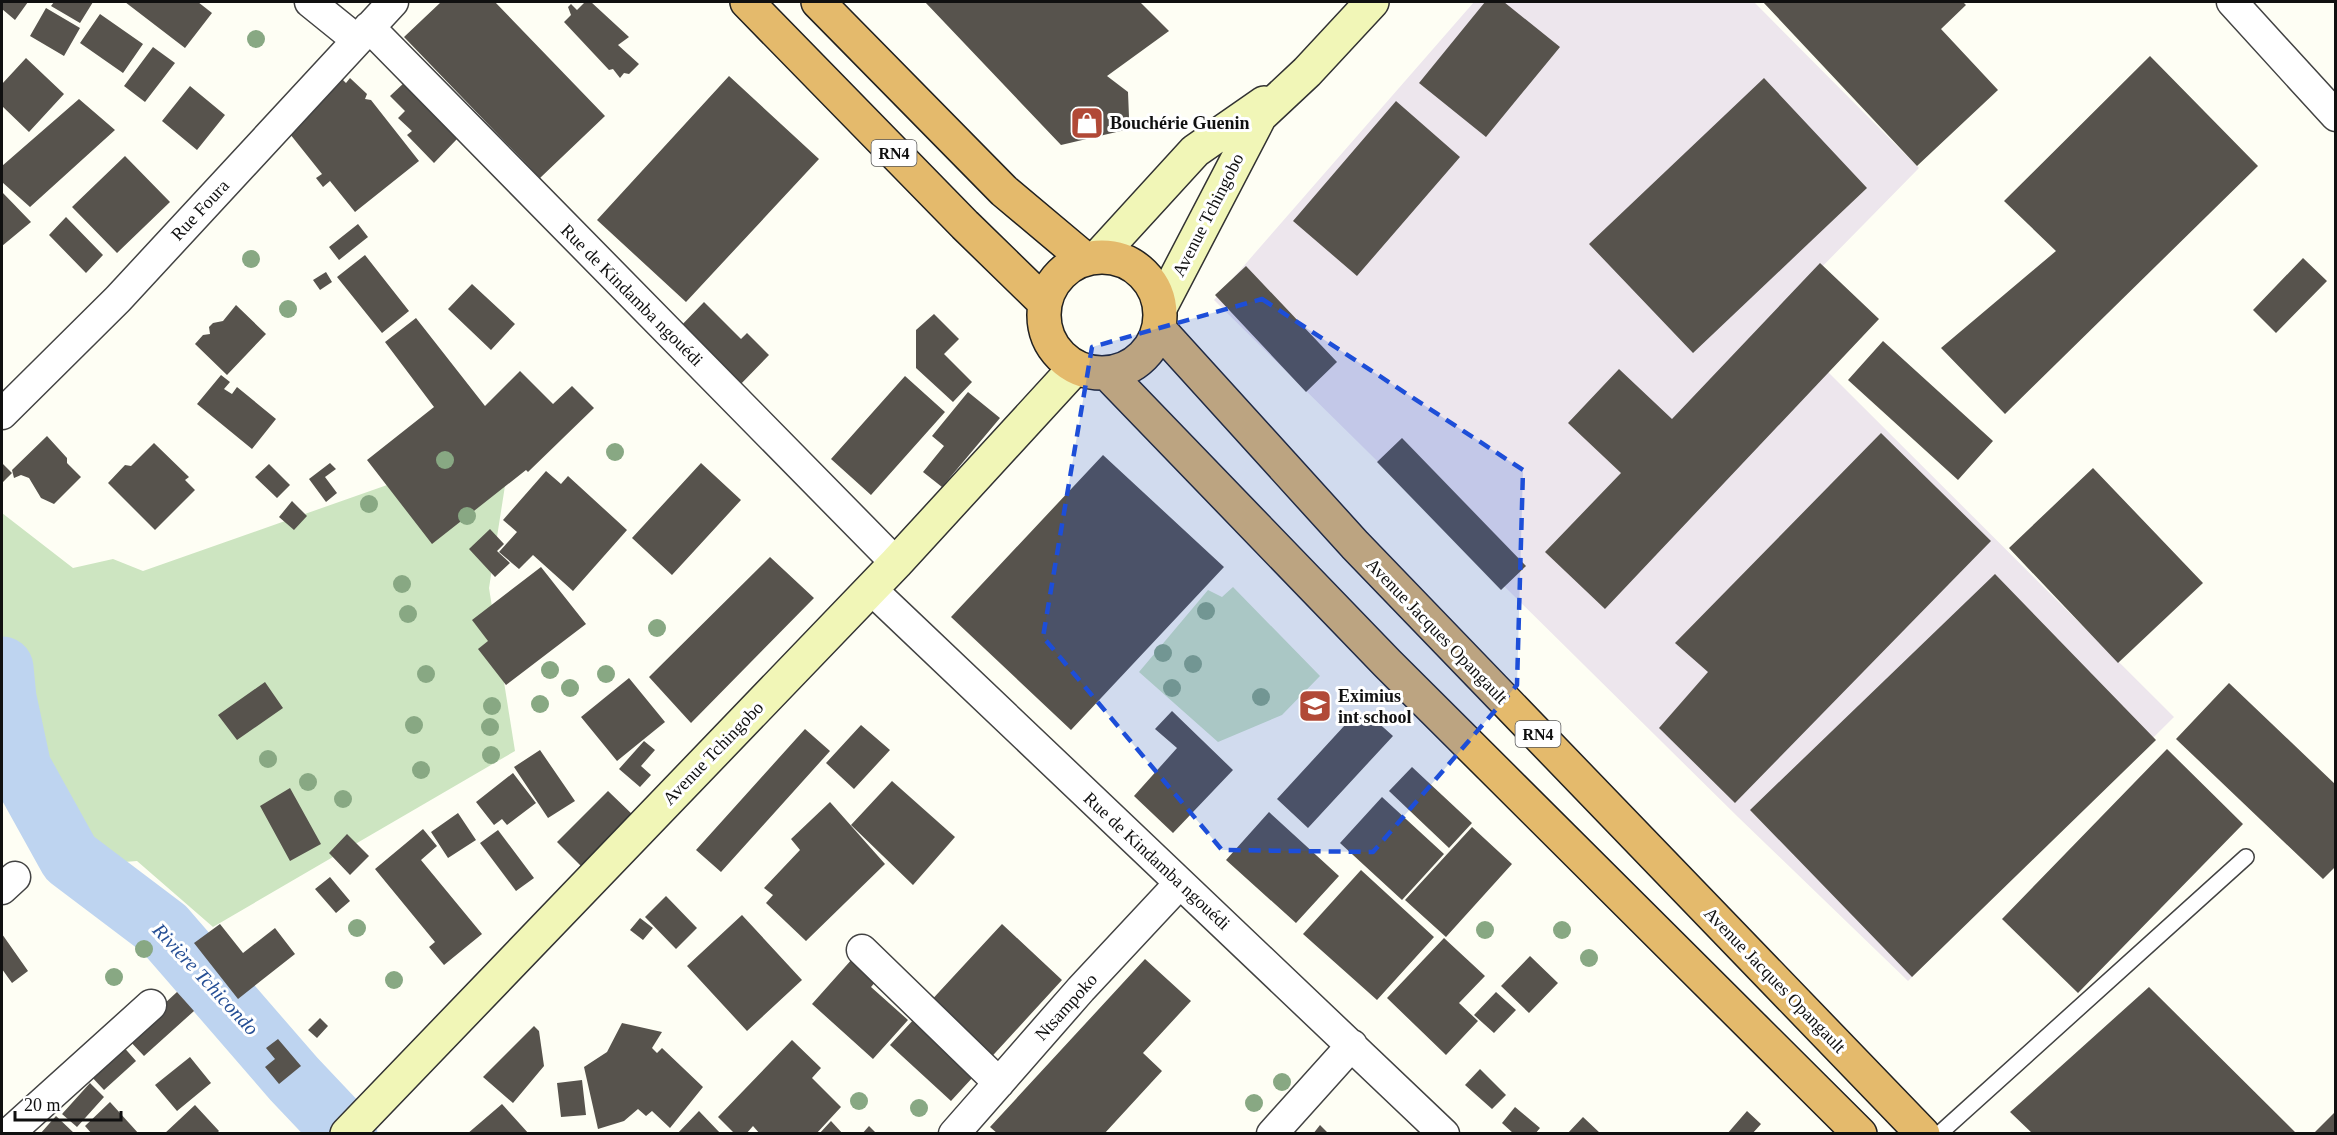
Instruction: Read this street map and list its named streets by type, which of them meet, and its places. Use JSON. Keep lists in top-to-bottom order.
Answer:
{
  "streets": {
    "highway": ["RN4", "Avenue Jacques Opangault"],
    "street": [
      "Rue Foura",
      "Avenue Tchingobo",
      "Rue de Kindamba ngouédi",
      "Ntsampoko"
    ]
  },
  "crossings": [
    ["RN4", "Avenue Tchingobo"],
    ["RN4", "Avenue Jacques Opangault"],
    ["Rue Foura", "Rue de Kindamba ngouédi"],
    ["Avenue Tchingobo", "Rue de Kindamba ngouédi"],
    ["Avenue Tchingobo", "Avenue Jacques Opangault"],
    ["Rue de Kindamba ngouédi", "Ntsampoko"]
  ],
  "water": ["Rivière Tchicondo"],
  "places": {
    "shop": ["Bouchérie Guenin"],
    "school or university": ["Eximius int school"]
  },
  "scale_bar": "20 m"
}
